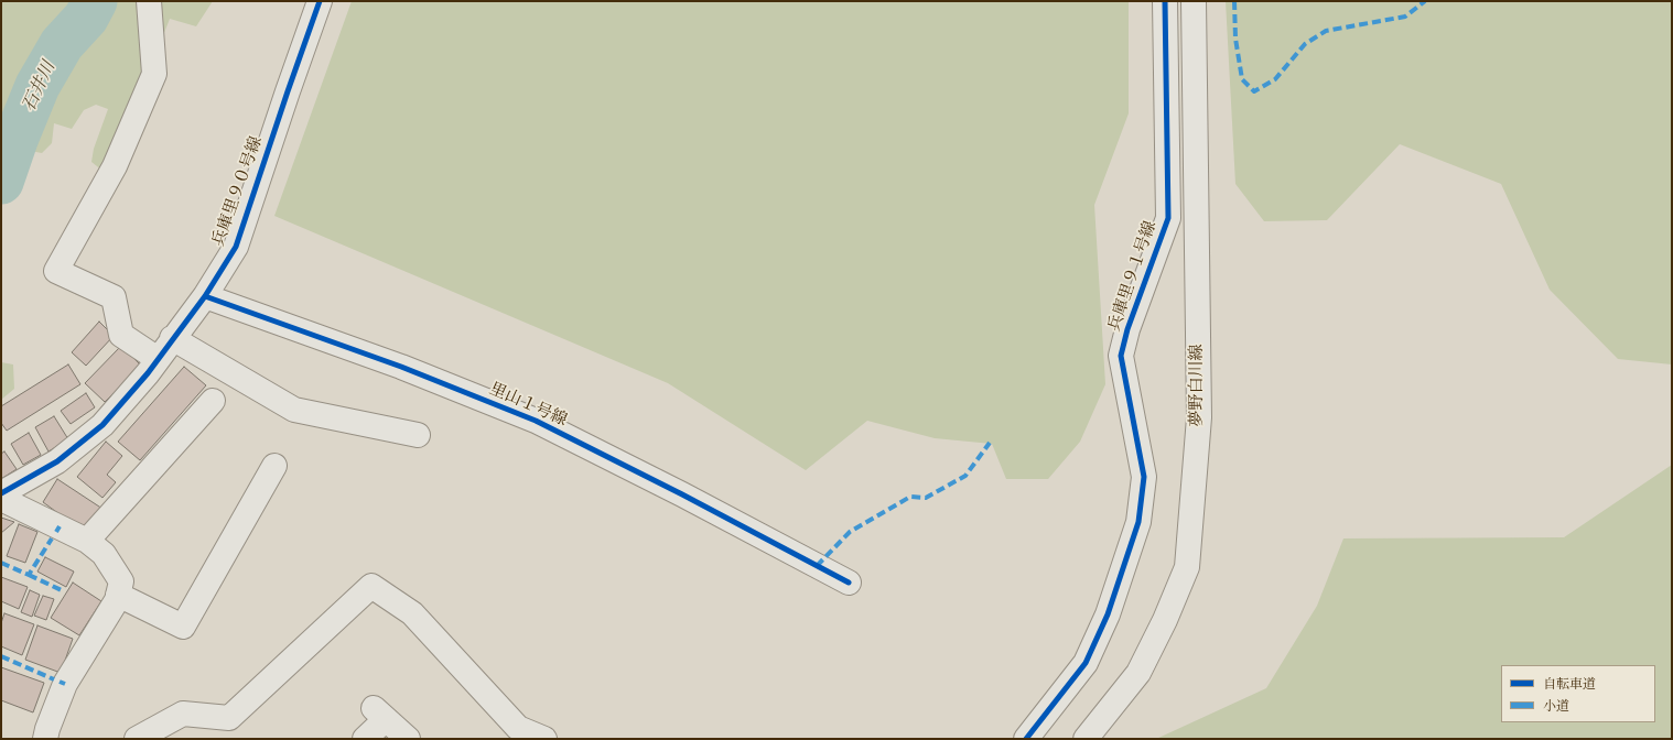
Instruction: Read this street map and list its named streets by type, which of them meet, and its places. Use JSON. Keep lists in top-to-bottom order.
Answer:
{
  "streets": {
    "street": [
      "兵庫里９０号線",
      "兵庫里９１号線",
      "夢野白川線",
      "里山１号線"
    ]
  },
  "crossings": [
    ["兵庫里９０号線", "里山１号線"]
  ],
  "water": ["石井川"],
  "legend": ["自転車道", "小道"]
}
